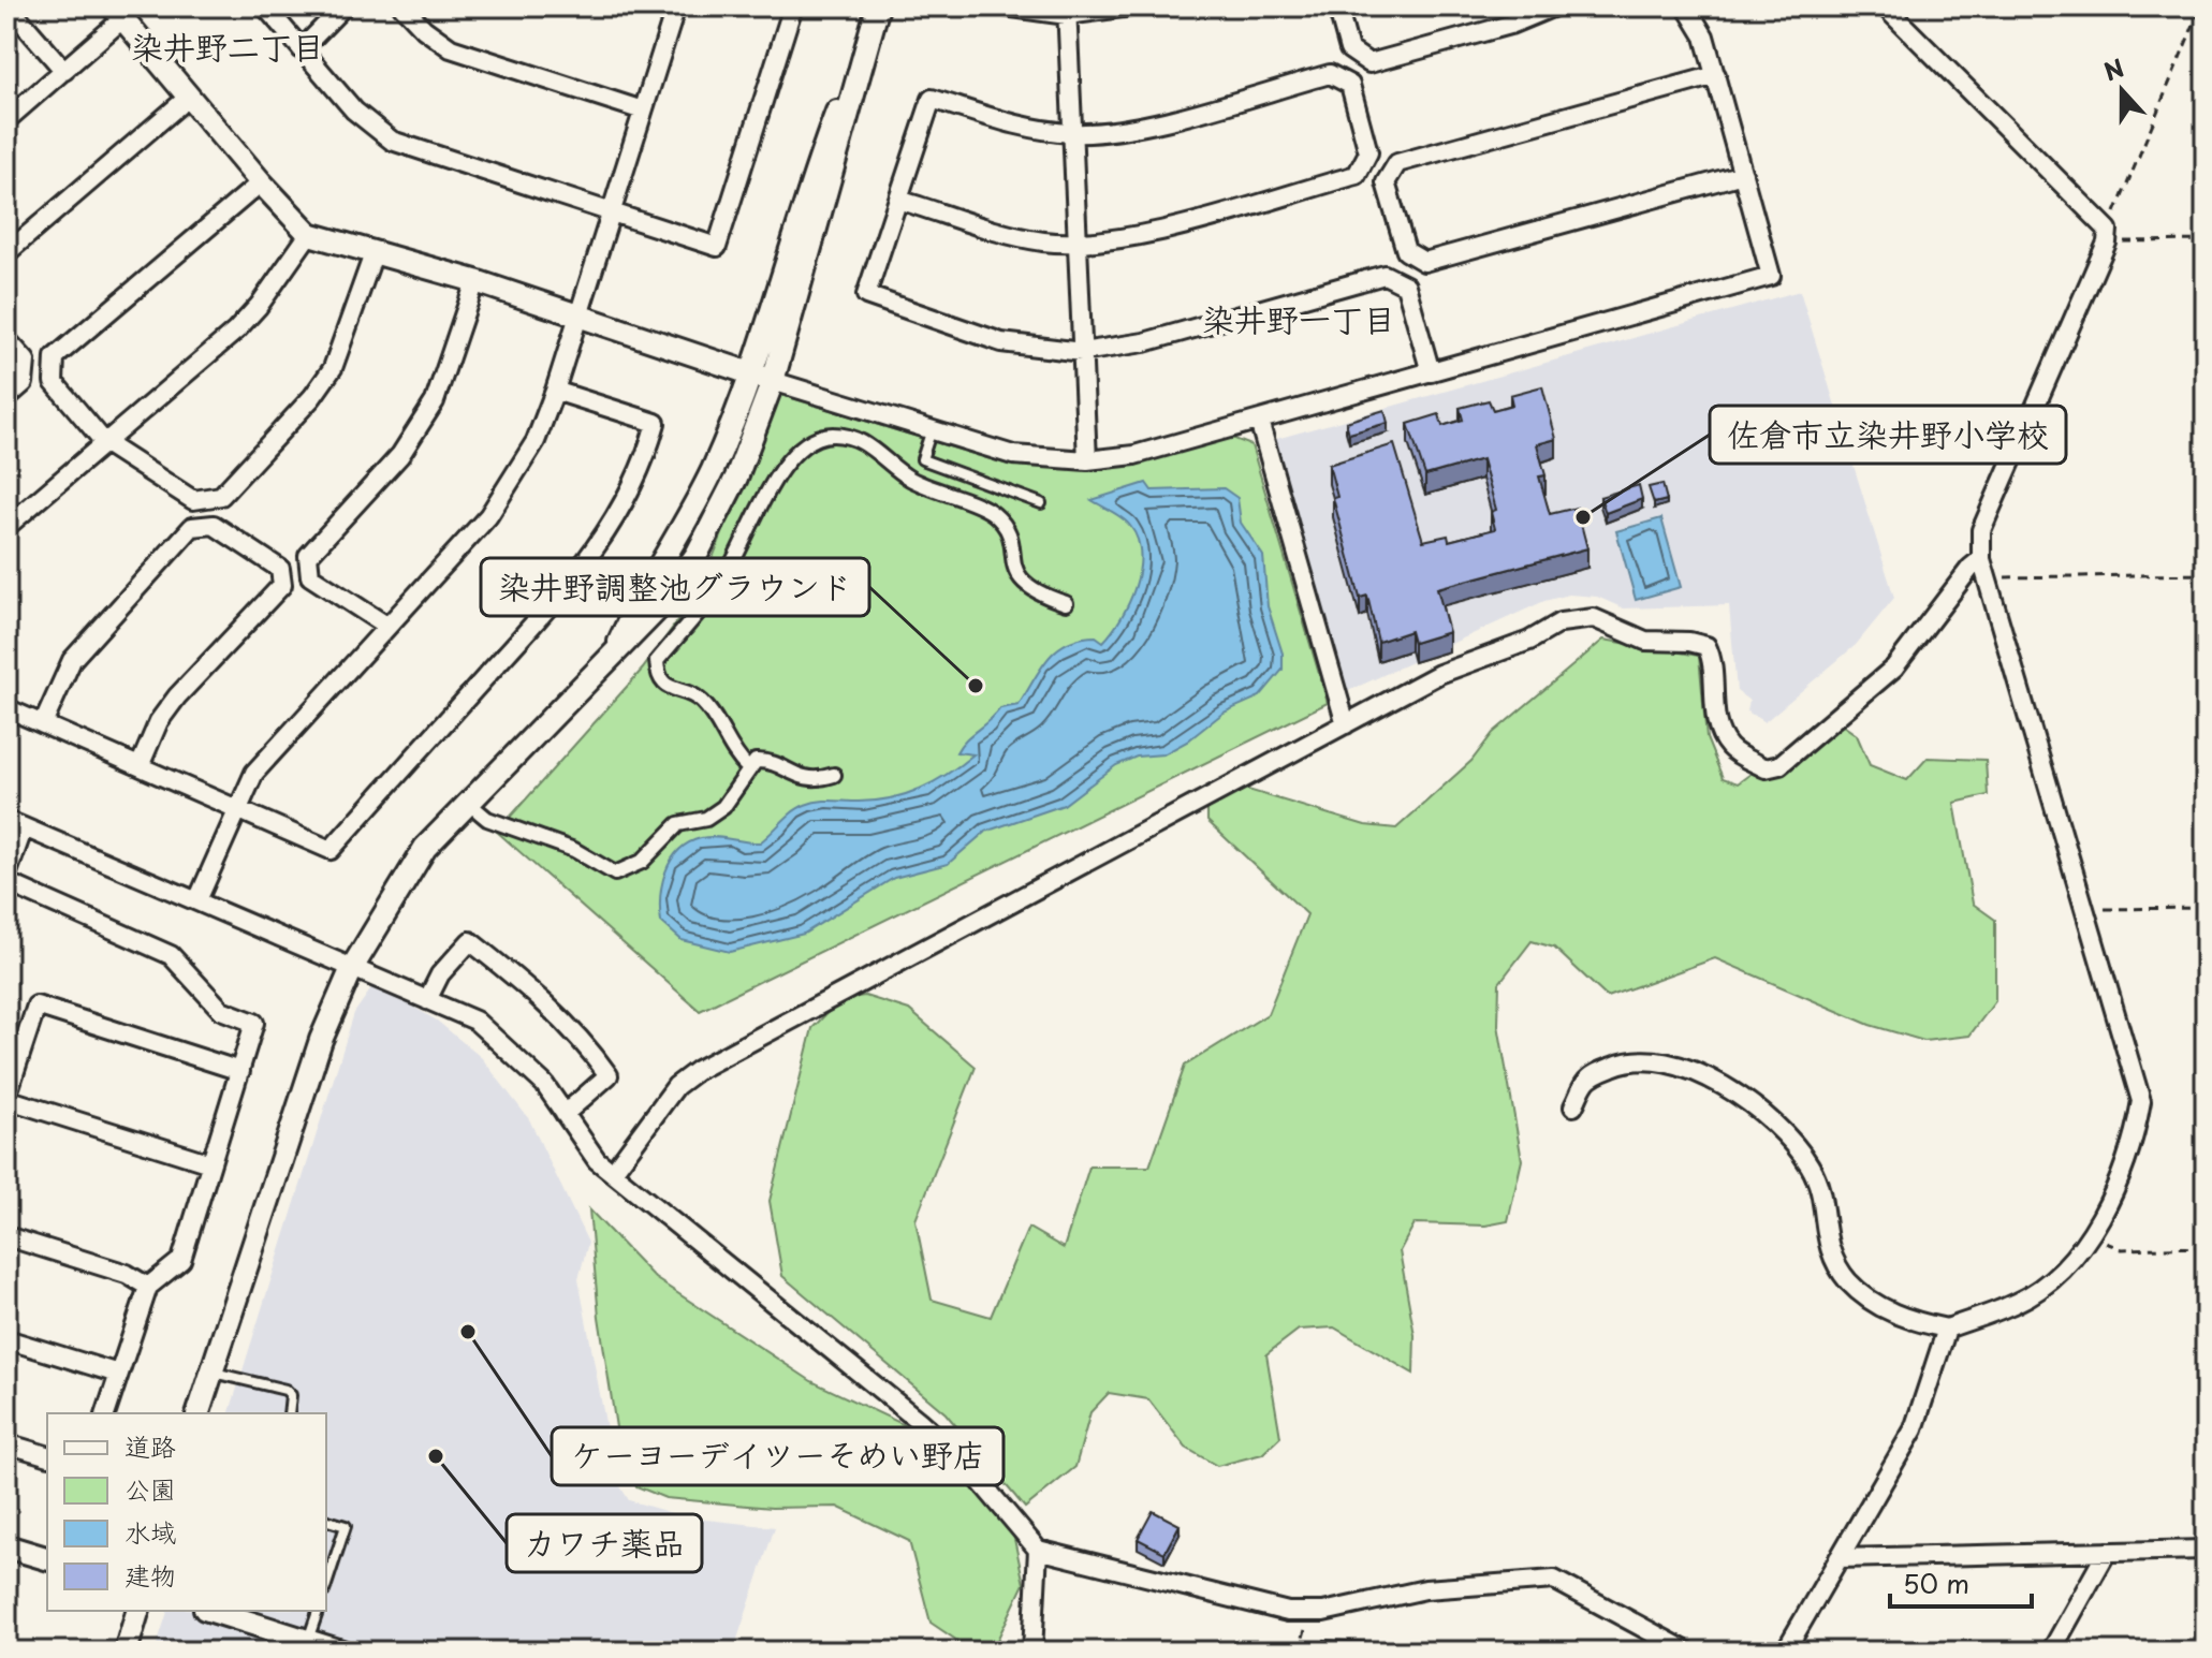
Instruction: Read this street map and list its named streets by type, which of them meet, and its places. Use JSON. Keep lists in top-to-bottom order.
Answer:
{
  "districts": ["染井野二丁目", "染井野一丁目"],
  "places": [
    "佐倉市立染井野小学校",
    "染井野調整池グラウンド",
    "ケーヨーデイツーそめい野店",
    "カワチ薬品"
  ],
  "legend": [
    "道路",
    "公園",
    "水域",
    "建物"
  ],
  "scale_bar": "50 m",
  "north": "top"
}
